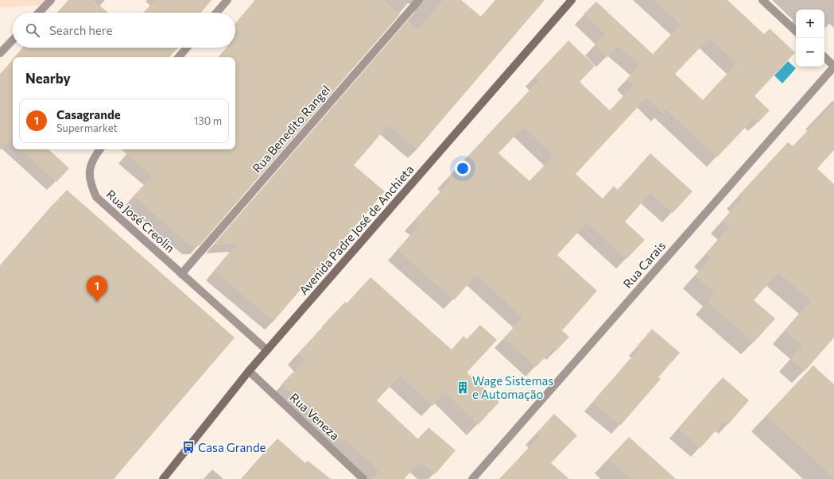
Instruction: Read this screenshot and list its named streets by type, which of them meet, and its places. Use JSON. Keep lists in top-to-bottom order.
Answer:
{
  "streets": {
    "main road": ["Avenida Padre José de Anchieta"],
    "street": [
      "Rua Benedito Rangel",
      "Rua José Creolin",
      "Rua Carais",
      "Rua Veneza"
    ]
  },
  "crossings": [
    ["Rua Benedito Rangel", "Rua José Creolin"],
    ["Rua José Creolin", "Avenida Padre José de Anchieta"],
    ["Avenida Padre José de Anchieta", "Rua Veneza"]
  ],
  "places": {
    "building": ["Wage Sistemas e Automação"],
    "bus stop": ["Casa Grande"]
  },
  "page": {
    "map_buttons": ["+", "−"],
    "search": "Search here",
    "heading": "Nearby",
    "list": [
      {
        "mark": "1",
        "name": "Casagrande",
        "note": "Supermarket",
        "value": "130 m"
      }
    ],
    "pins": "1"
  }
}
